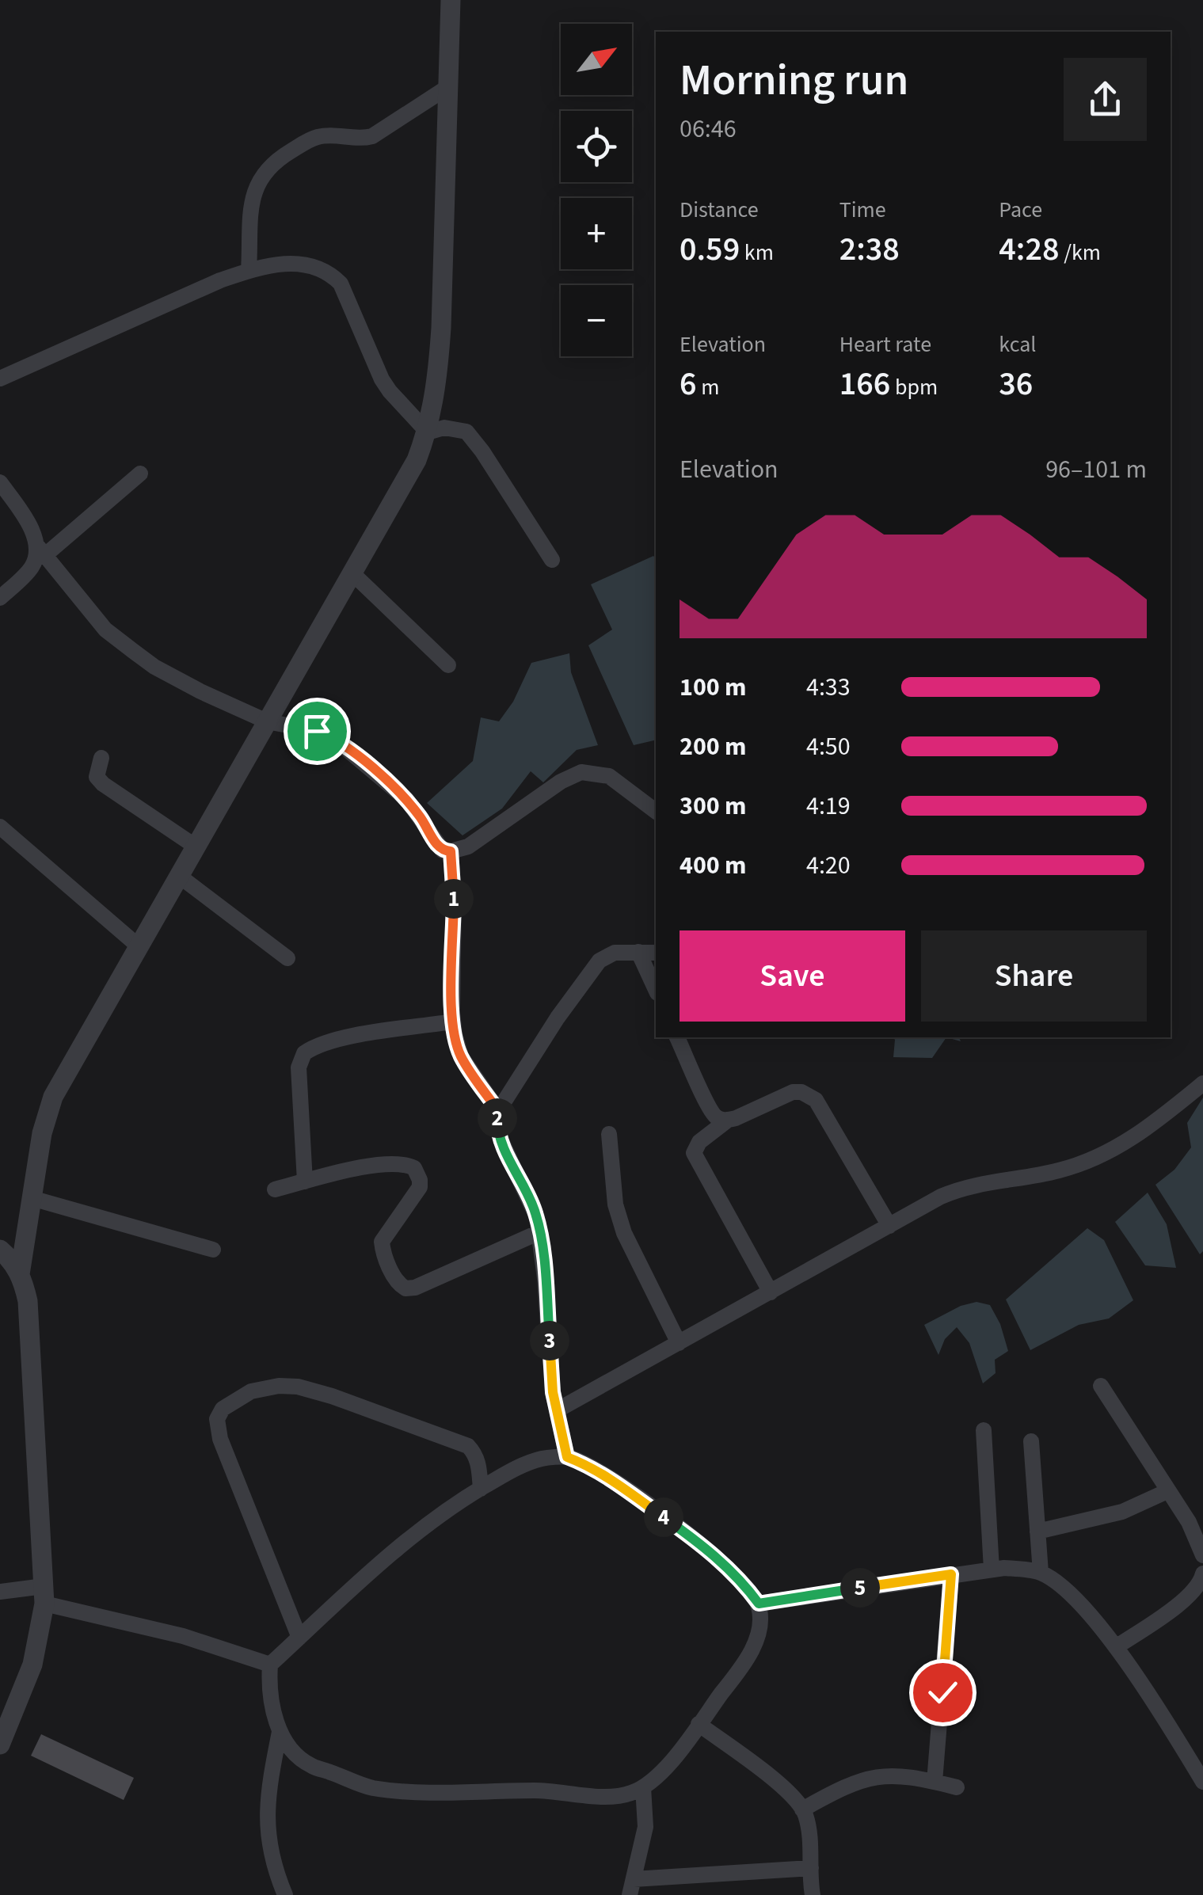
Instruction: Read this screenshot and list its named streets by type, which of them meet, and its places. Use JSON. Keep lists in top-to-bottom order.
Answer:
{
  "north": "top right",
  "page": {
    "map_buttons": ["+", "−"],
    "heading": ["Morning run", "06:46"],
    "stats": [
      ["Distance", "0.59 km"],
      ["Time", "2:38"],
      ["Pace", "4:28 /km"],
      ["Elevation", "6 m"],
      ["Heart rate", "166 bpm"],
      ["kcal", "36"]
    ],
    "chart": ["Elevation", "96–101 m"],
    "list": [
      {
        "name": "100 m",
        "note": "4:33"
      },
      {
        "name": "200 m",
        "note": "4:50"
      },
      {
        "name": "300 m",
        "note": "4:19"
      },
      {
        "name": "400 m",
        "note": "4:20"
      }
    ],
    "pins": [
      "1",
      "2",
      "3",
      "4",
      "5"
    ],
    "buttons": ["Save", "Share"]
  }
}
